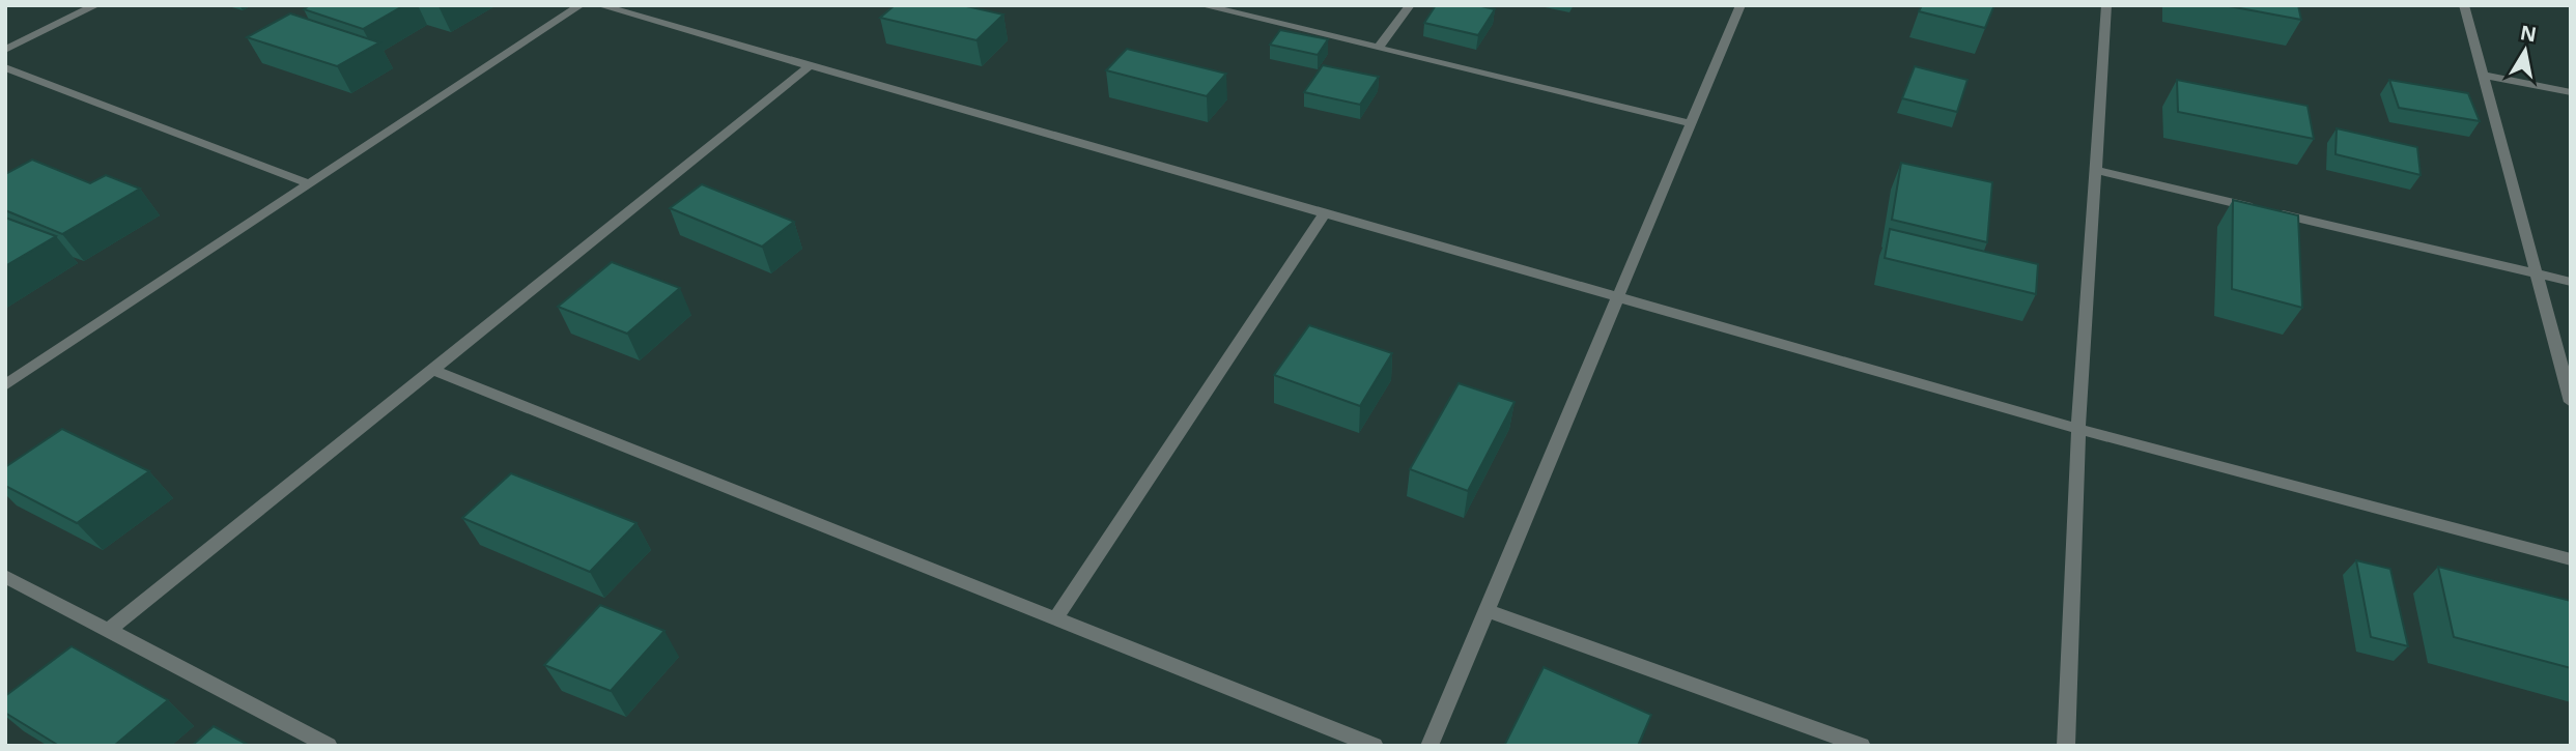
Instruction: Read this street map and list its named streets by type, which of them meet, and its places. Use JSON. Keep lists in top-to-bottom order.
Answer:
{
  "north": "top"
}
